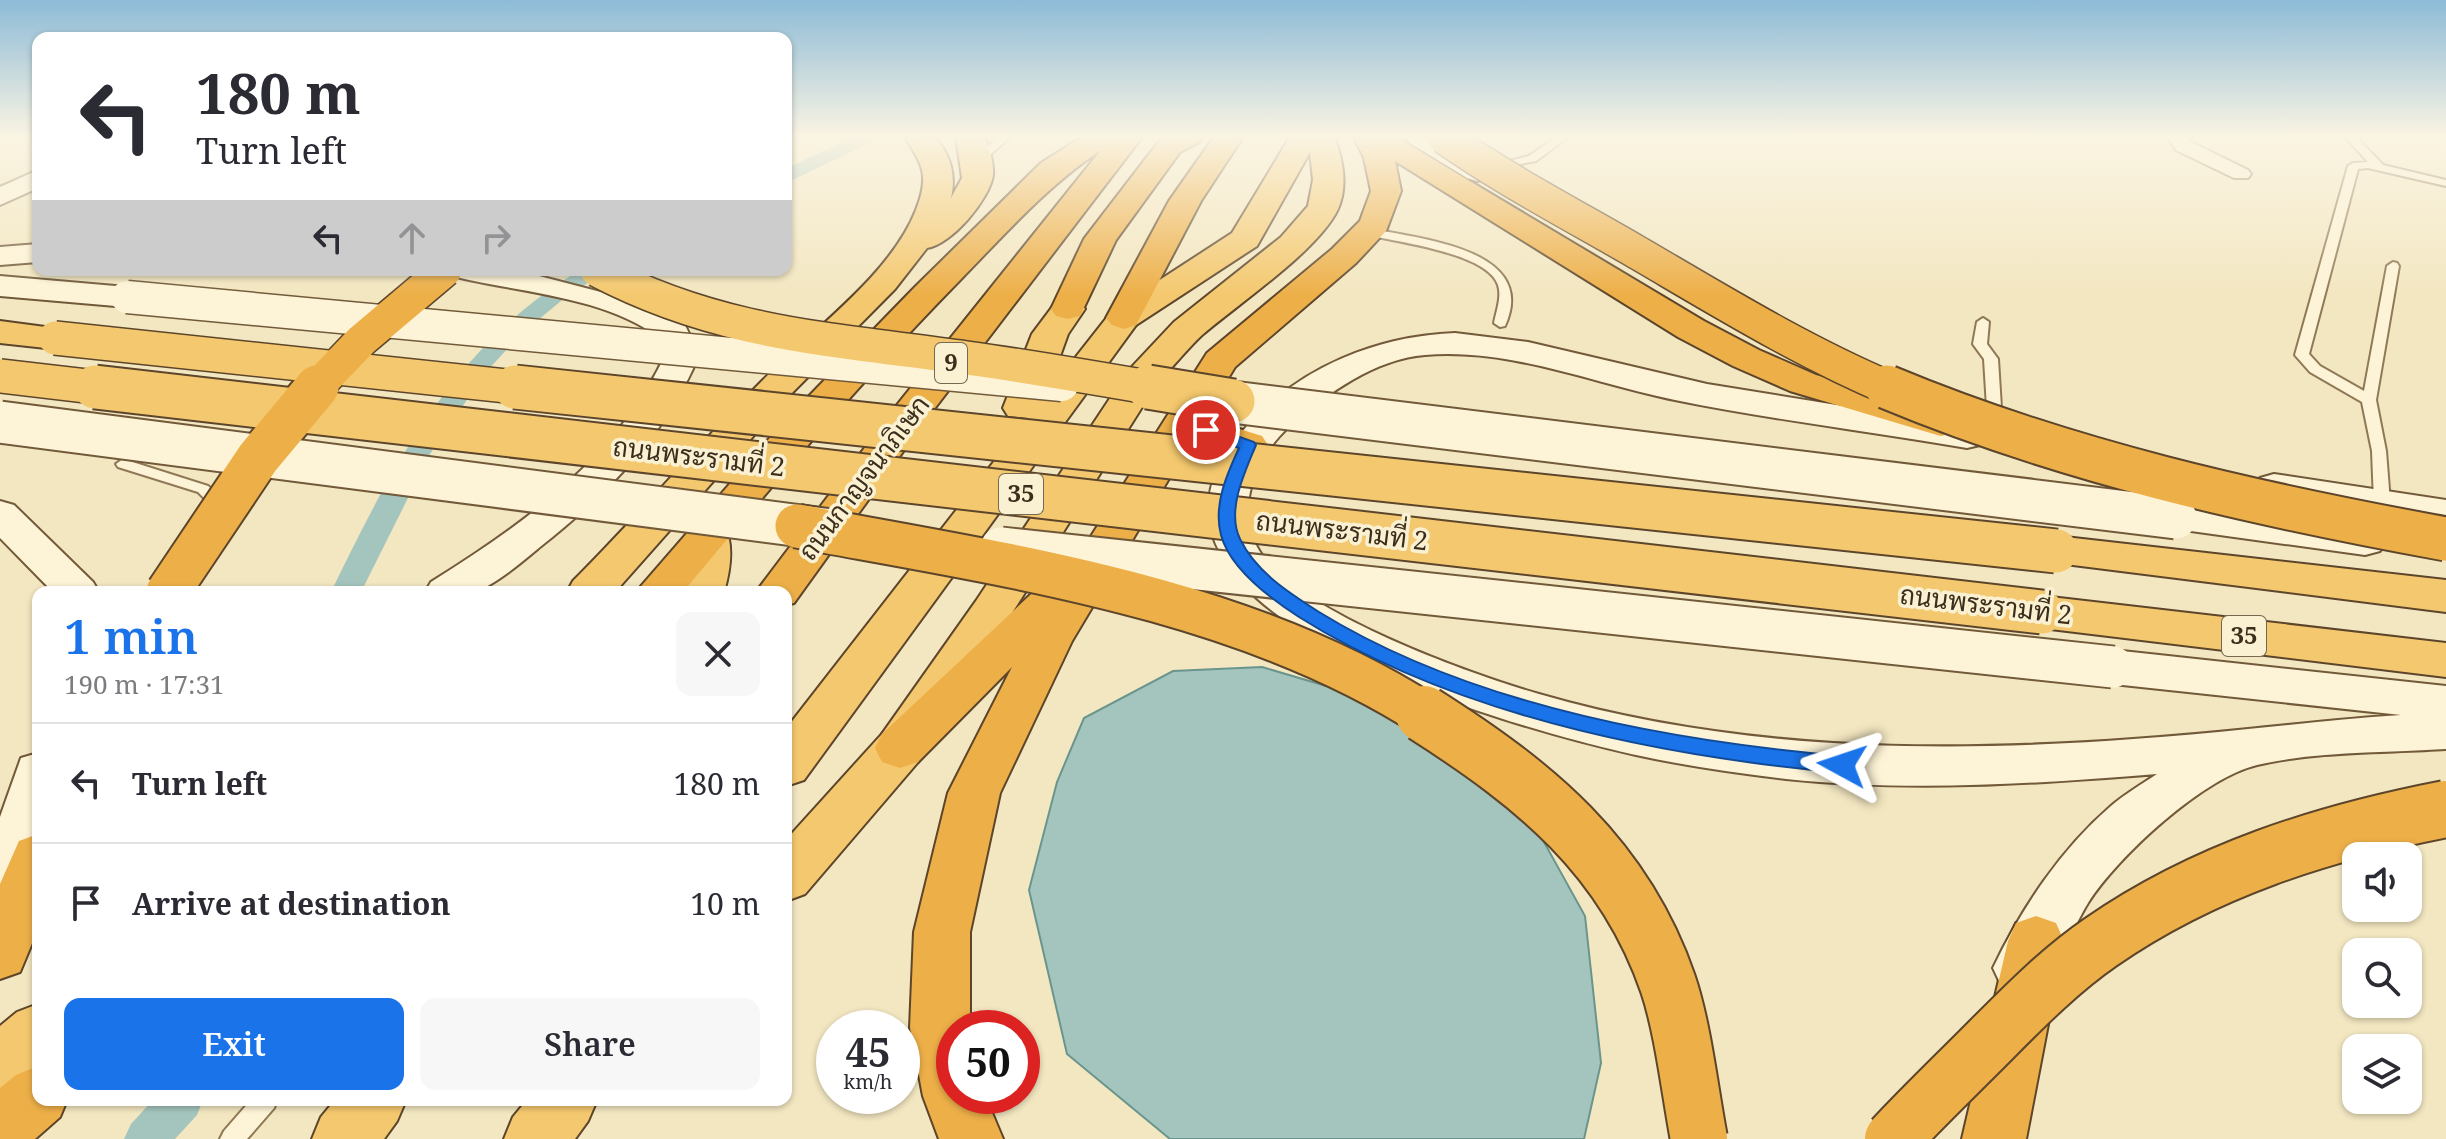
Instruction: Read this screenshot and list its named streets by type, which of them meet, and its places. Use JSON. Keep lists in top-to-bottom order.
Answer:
{
  "streets": {
    "highway": [
      "9",
      "ถนนพระรามที่ 2",
      "ถนนกาญจนาภิเษก",
      "35"
    ]
  },
  "page": {
    "turn": ["180 m", "Turn left"],
    "heading": ["1 min", "190 m · 17:31"],
    "list": [
      {
        "name": "Turn left",
        "value": "180 m"
      },
      {
        "name": "Arrive at destination",
        "value": "10 m"
      }
    ],
    "buttons": ["Exit", "Share"],
    "speed": "45 km/h",
    "limit": "50"
  }
}
